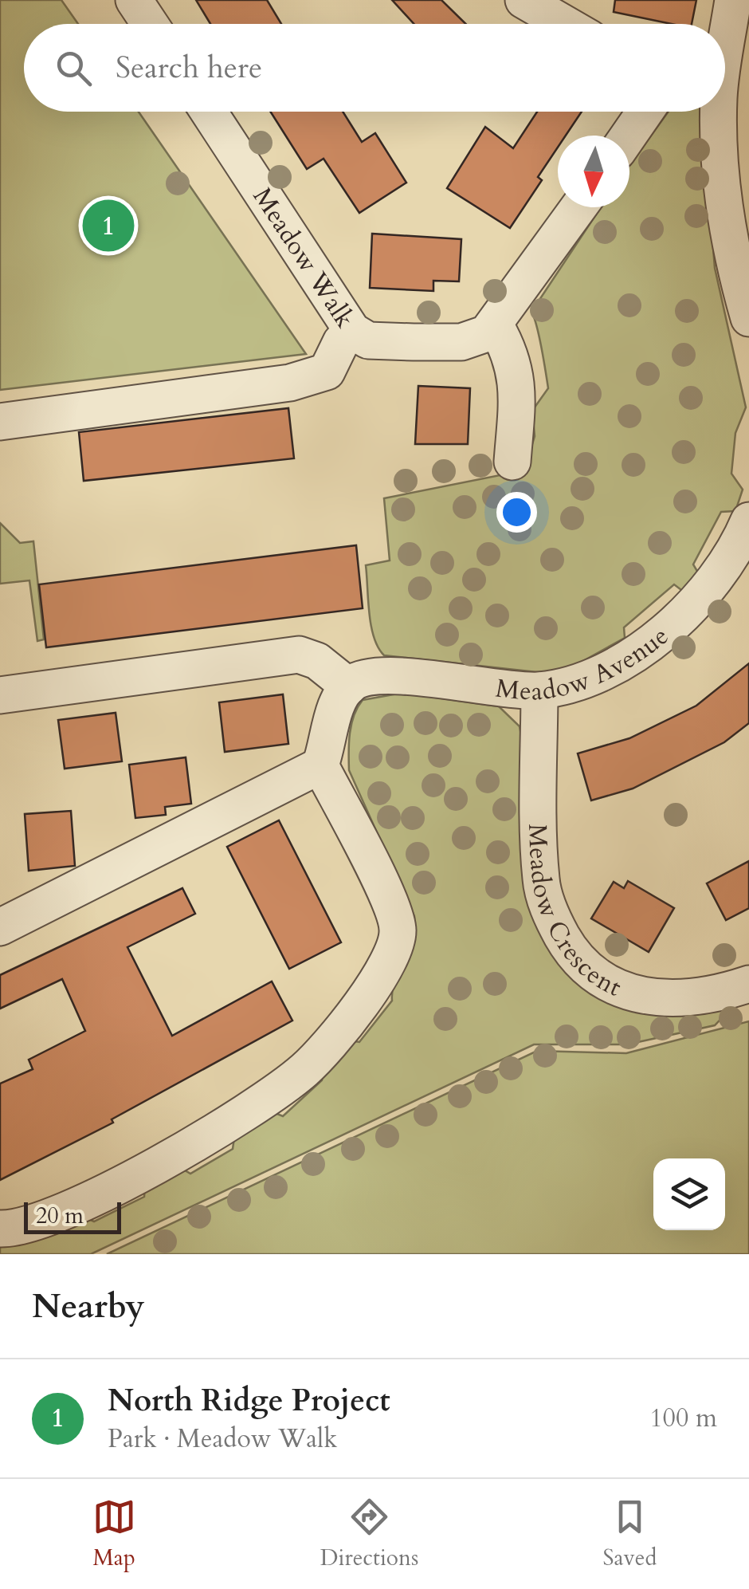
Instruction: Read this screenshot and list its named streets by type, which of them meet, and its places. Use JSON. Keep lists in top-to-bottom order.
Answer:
{
  "streets": {
    "street": ["Meadow Walk", "Meadow Avenue", "Meadow Crescent"]
  },
  "crossings": [
    ["Meadow Avenue", "Meadow Crescent"]
  ],
  "scale_bar": "20 m",
  "north": "bottom",
  "page": {
    "search": "Search here",
    "pins": "1",
    "scale": "20 m",
    "heading": "Nearby",
    "list": [
      {
        "mark": "1",
        "name": "North Ridge Project",
        "note": "Park · Meadow Walk",
        "value": "100 m"
      }
    ],
    "nav": ["Map", "Directions", "Saved"]
  }
}
